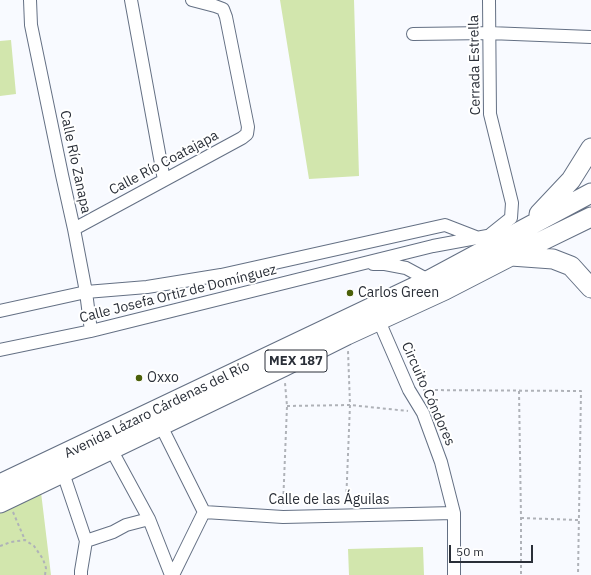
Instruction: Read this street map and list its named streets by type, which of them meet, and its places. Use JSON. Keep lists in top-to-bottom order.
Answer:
{
  "streets": {
    "main road": ["MEX 187", "Avenida Lázaro Cárdenas del Río"],
    "street": [
      "Cerrada Estrella",
      "Calle Río Zanapa",
      "Calle Río Coatajapa",
      "Calle Josefa Ortiz de Domínguez",
      "Circuito Cóndores",
      "Calle de las Águilas"
    ]
  },
  "crossings": [
    ["Cerrada Estrella", "Calle Josefa Ortiz de Domínguez"],
    ["Calle Río Zanapa", "Calle Río Coatajapa"],
    ["Calle Río Zanapa", "Calle Josefa Ortiz de Domínguez"],
    ["Calle Josefa Ortiz de Domínguez", "Avenida Lázaro Cárdenas del Río"],
    ["Circuito Cóndores", "Avenida Lázaro Cárdenas del Río"],
    ["Circuito Cóndores", "Calle de las Águilas"]
  ],
  "places": ["Carlos Green", "Oxxo"],
  "scale_bar": "50 m"
}
